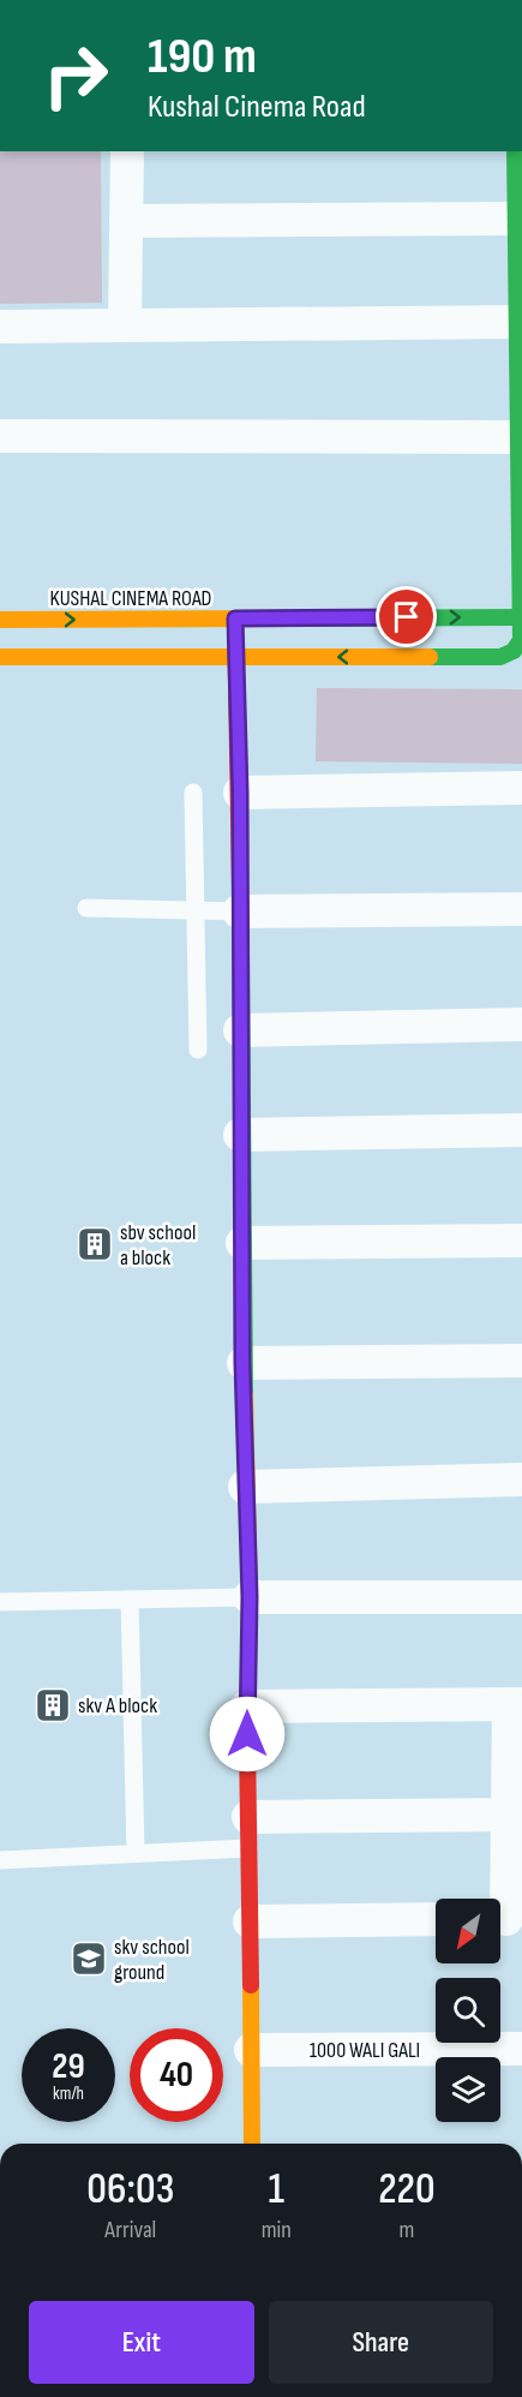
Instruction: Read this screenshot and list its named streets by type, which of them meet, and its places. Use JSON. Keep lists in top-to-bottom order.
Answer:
{
  "streets": {
    "street": ["KUSHAL CINEMA ROAD", "1000 WALI GALI"]
  },
  "places": {
    "building": ["sbv school a block", "skv A block"],
    "school or university": ["skv school ground"]
  },
  "north": "bottom left",
  "page": {
    "turn": ["190 m", "Kushal Cinema Road"],
    "speed": "29 km/h",
    "limit": "40",
    "eta": [
      "06:03",
      "Arrival",
      "1",
      "min",
      "220",
      "m"
    ],
    "buttons": ["Exit", "Share"]
  }
}
